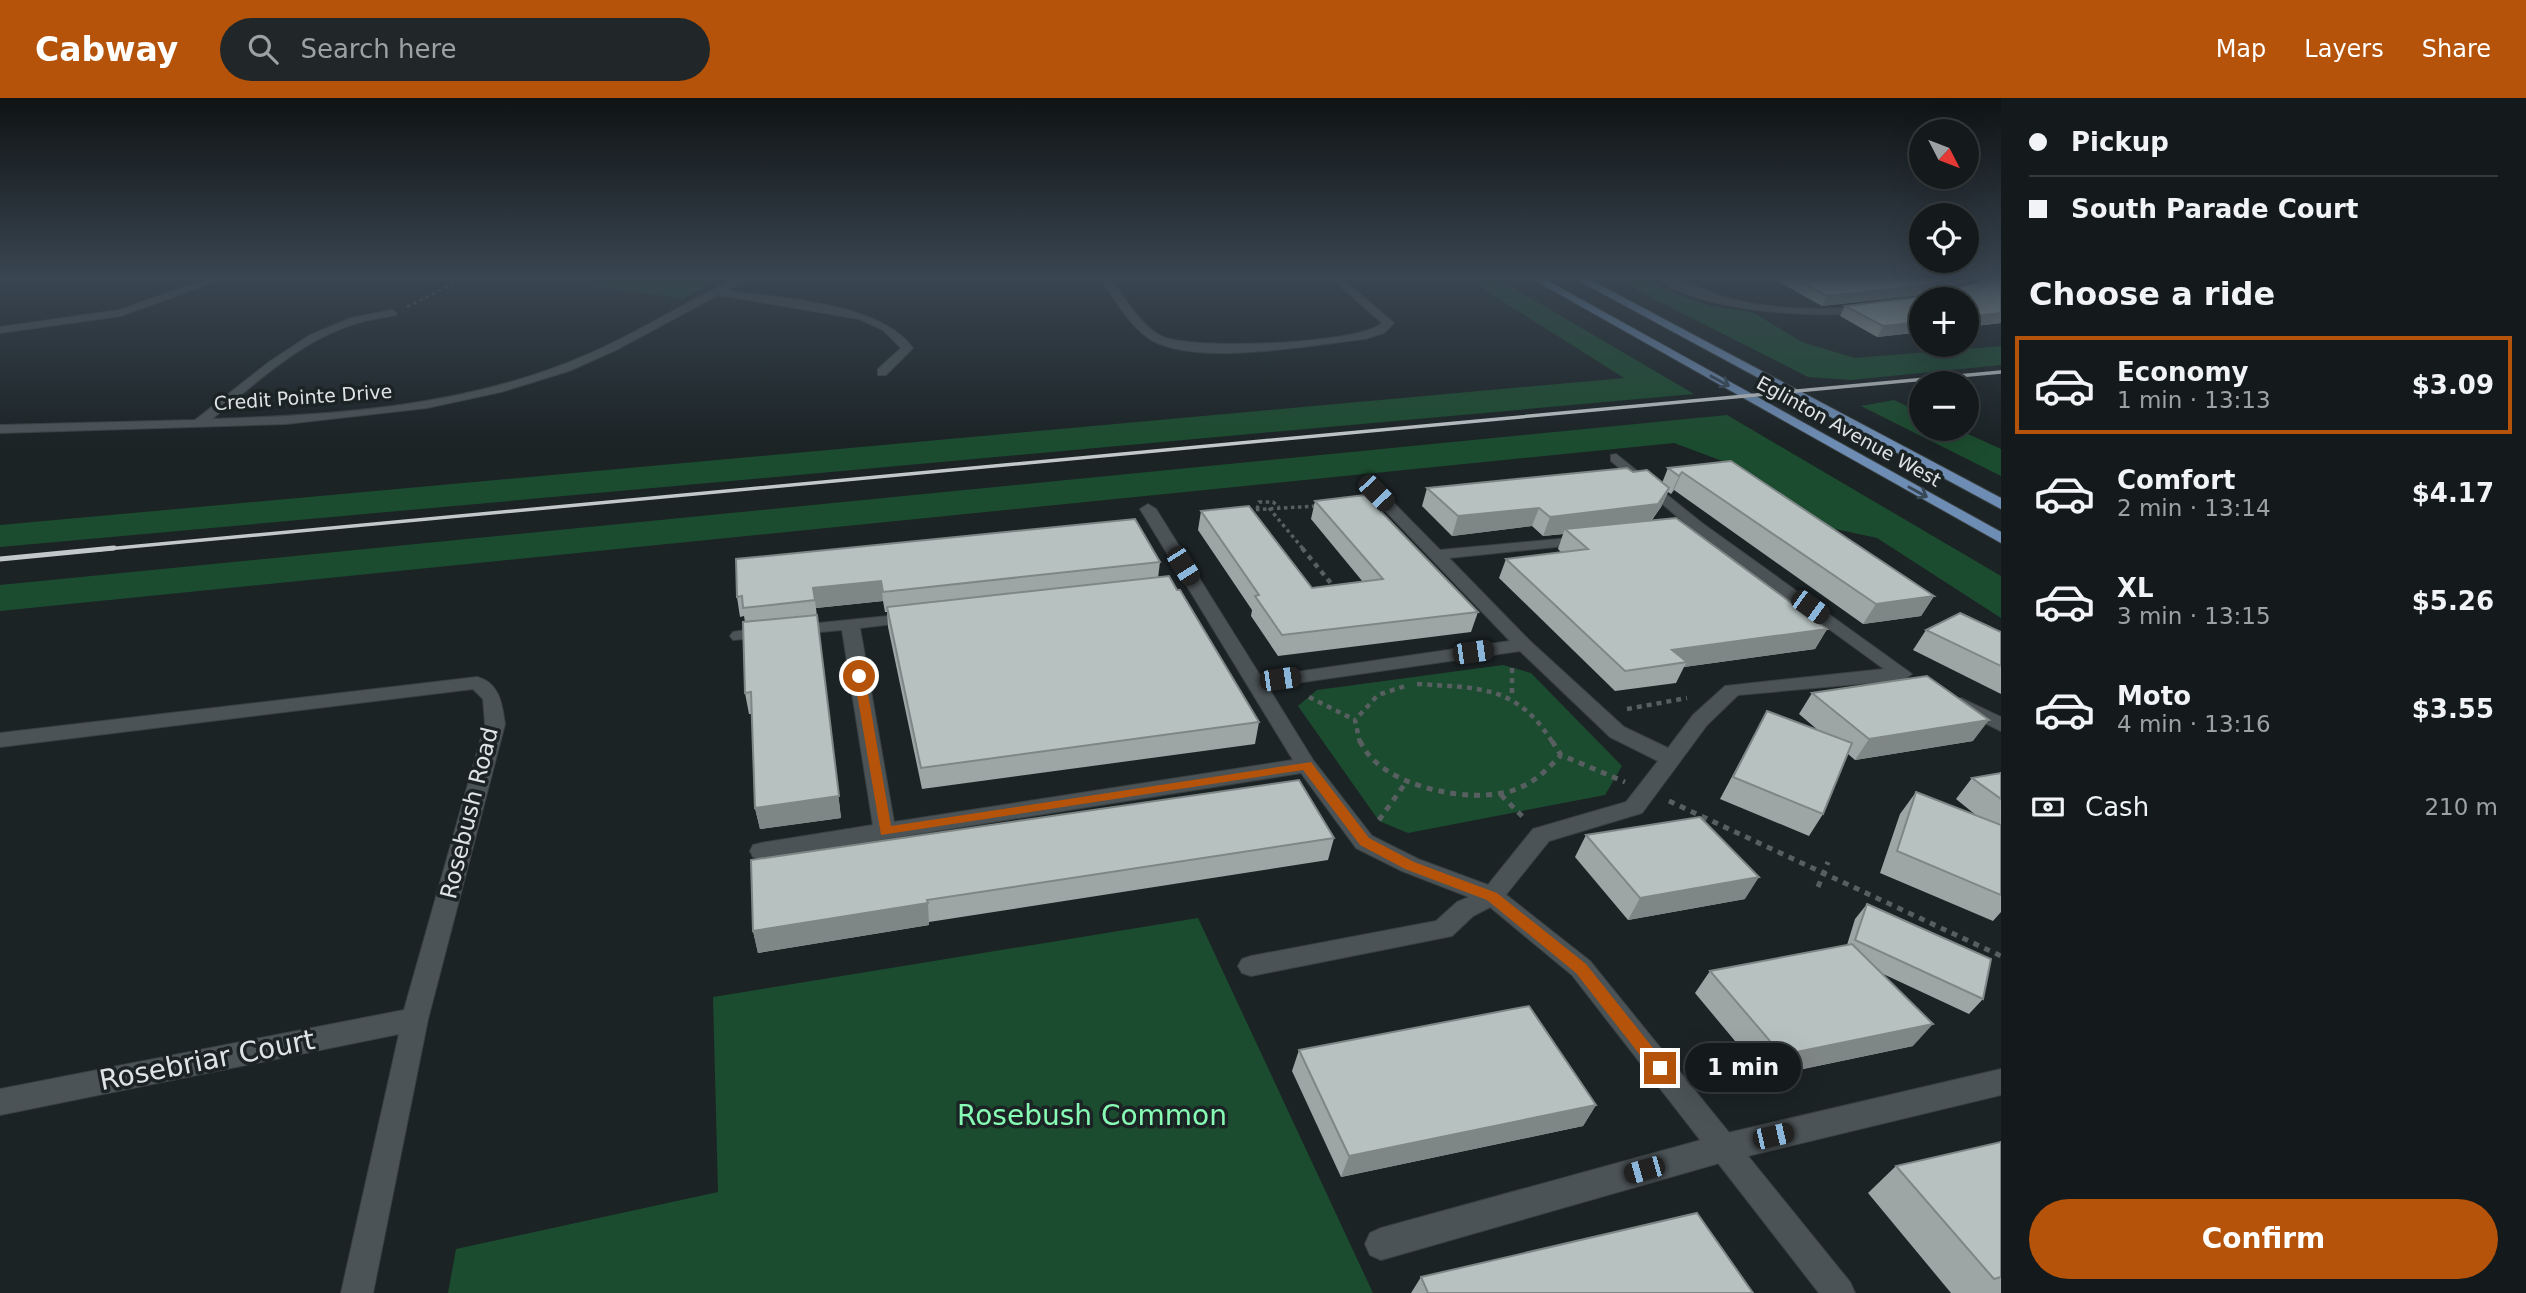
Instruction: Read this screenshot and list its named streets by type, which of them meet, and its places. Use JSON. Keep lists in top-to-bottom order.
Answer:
{
  "streets": {
    "main road": ["Eglinton Avenue West"],
    "street": ["Credit Pointe Drive", "Rosebush Road", "Rosebriar Court"]
  },
  "crossings": [
    ["Rosebush Road", "Rosebriar Court"]
  ],
  "parks": ["Rosebush Common"],
  "north": "bottom right",
  "page": {
    "header": "Cabway",
    "search": "Search here",
    "nav": ["Map", "Layers", "Share"],
    "banner": ["Pickup", "South Parade Court"],
    "map_buttons": ["+", "−"],
    "heading": "Choose a ride",
    "list": [
      {
        "name": "Economy",
        "note": "1 min · 13:13",
        "value": "$3.09"
      },
      {
        "name": "Comfort",
        "note": "2 min · 13:14",
        "value": "$4.17"
      },
      {
        "name": "XL",
        "note": "3 min · 13:15",
        "value": "$5.26"
      },
      {
        "name": "Moto",
        "note": "4 min · 13:16",
        "value": "$3.55"
      }
    ],
    "pay": ["Cash", "210 m"],
    "bubble": "1 min",
    "buttons": "Confirm"
  }
}
